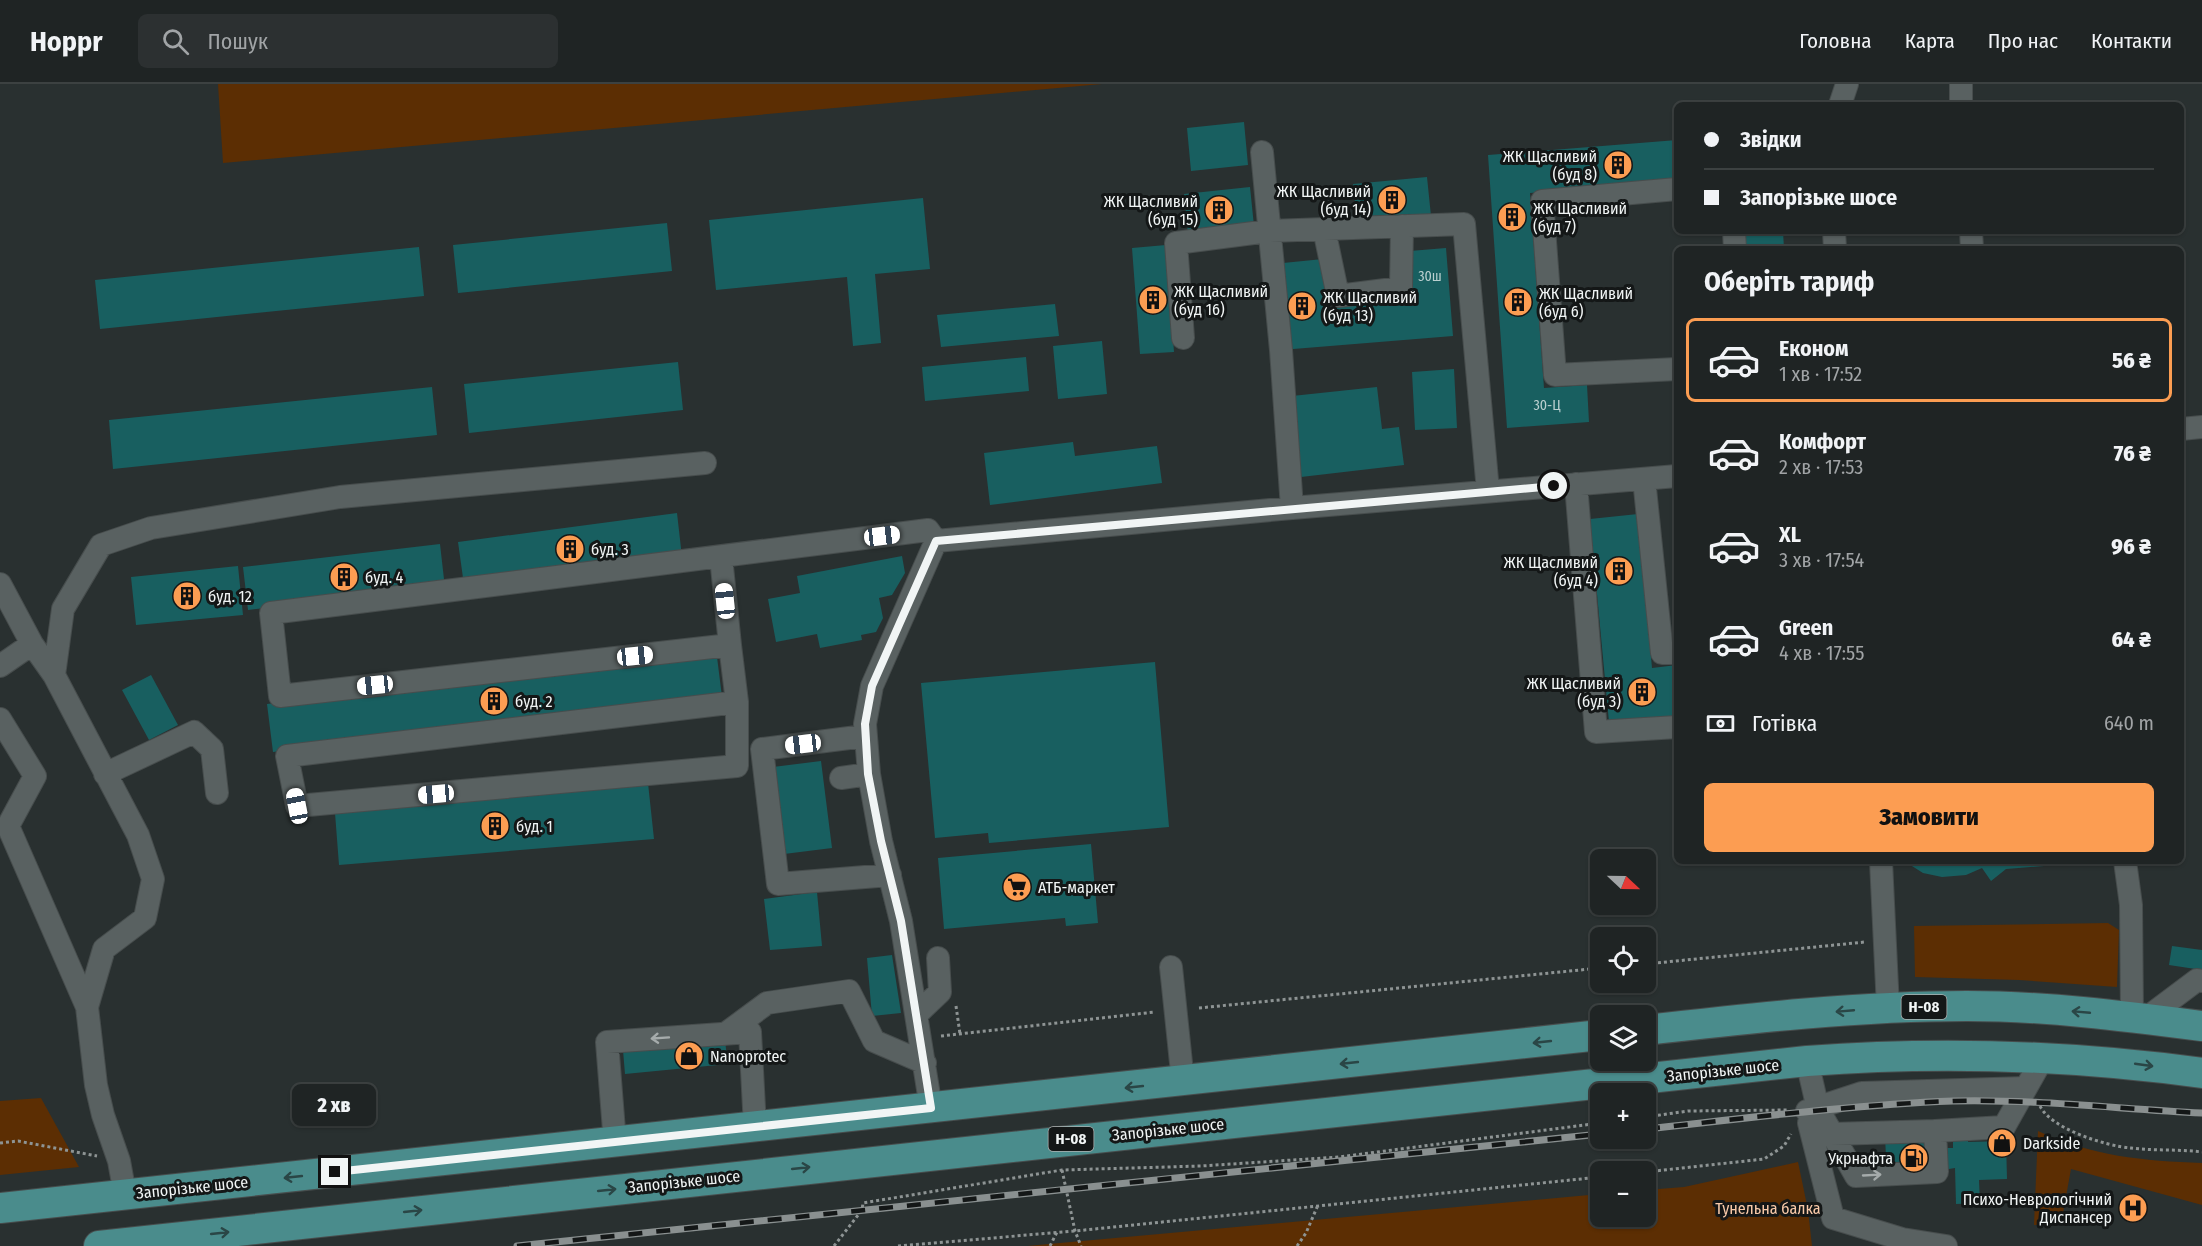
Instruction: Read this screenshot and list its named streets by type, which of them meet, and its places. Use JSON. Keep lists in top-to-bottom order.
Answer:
{
  "streets": {
    "main road": ["Н-08", "Запорізьке шосе"]
  },
  "parks": ["Тунельна балка"],
  "places": {
    "building": [
      "ЖК Щасливий (буд 8)",
      "ЖК Щасливий (буд 14)",
      "ЖК Щасливий (буд 15)",
      "ЖК Щасливий (буд 7)",
      "ЖК Щасливий (буд 16)",
      "ЖК Щасливий (буд 6)",
      "ЖК Щасливий (буд 13)",
      "буд. 3",
      "ЖК Щасливий (буд 4)",
      "буд. 4",
      "буд. 12",
      "ЖК Щасливий (буд 3)",
      "буд. 2",
      "буд. 1"
    ],
    "supermarket": ["АТБ-маркет"],
    "shop": ["Nanoprotec", "Darkside"],
    "fuel station": ["Укрнафта"],
    "hospital": ["Психо-Неврологічний Диспансер"]
  },
  "house_numbers": ["30ш", "30-Ц"],
  "north": "right",
  "page": {
    "header": "Hoppr",
    "search": "Пошук",
    "nav": [
      "Головна",
      "Карта",
      "Про нас",
      "Контакти"
    ],
    "banner": ["Звідки", "Запорізьке шосе"],
    "heading": "Оберіть тариф",
    "list": [
      {
        "name": "Економ",
        "note": "1 хв · 17:52",
        "value": "56 ₴"
      },
      {
        "name": "Комфорт",
        "note": "2 хв · 17:53",
        "value": "76 ₴"
      },
      {
        "name": "XL",
        "note": "3 хв · 17:54",
        "value": "96 ₴"
      },
      {
        "name": "Green",
        "note": "4 хв · 17:55",
        "value": "64 ₴"
      }
    ],
    "pay": ["Готівка", "640 m"],
    "buttons": "Замовити",
    "map_buttons": ["+", "−"],
    "bubble": "2 хв"
  }
}
